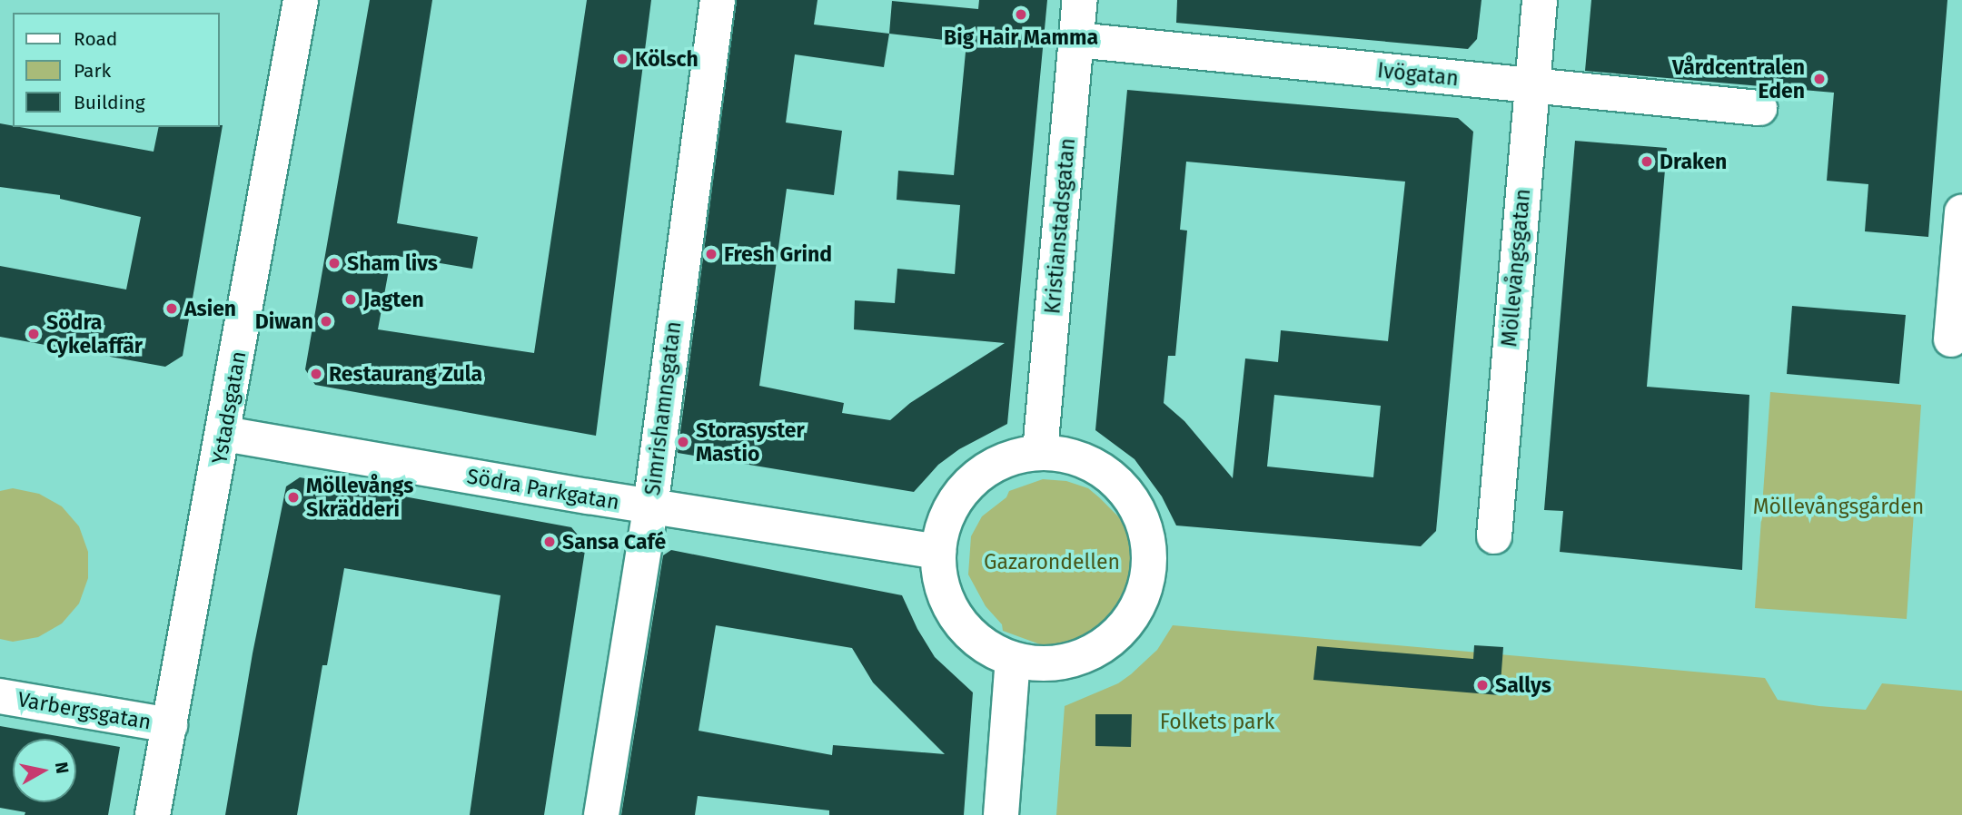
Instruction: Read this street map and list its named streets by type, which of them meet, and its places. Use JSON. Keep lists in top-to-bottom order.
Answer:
{
  "streets": {
    "street": [
      "Ivögatan",
      "Kristianstadsgatan",
      "Möllevångsgatan",
      "Ystadsgatan",
      "Simrishamnsgatan",
      "Södra Parkgatan",
      "Varbergsgatan"
    ]
  },
  "crossings": [
    ["Ivögatan", "Kristianstadsgatan"],
    ["Ivögatan", "Möllevångsgatan"],
    ["Kristianstadsgatan", "Södra Parkgatan"],
    ["Ystadsgatan", "Södra Parkgatan"],
    ["Ystadsgatan", "Varbergsgatan"],
    ["Simrishamnsgatan", "Södra Parkgatan"]
  ],
  "parks": ["Möllevångsgården", "Gazarondellen", "Folkets park"],
  "places": [
    "Big Hair Mamma",
    "Kölsch",
    "Vårdcentralen Eden",
    "Draken",
    "Fresh Grind",
    "Sham livs",
    "Jagten",
    "Asien",
    "Diwan",
    "Södra Cykelaffär",
    "Restaurang Zula",
    "Storasyster Mastio",
    "Möllevångs Skrädderi",
    "Sansa Café",
    "Sallys"
  ],
  "legend": ["Road", "Park", "Building"],
  "north": "right"
}
